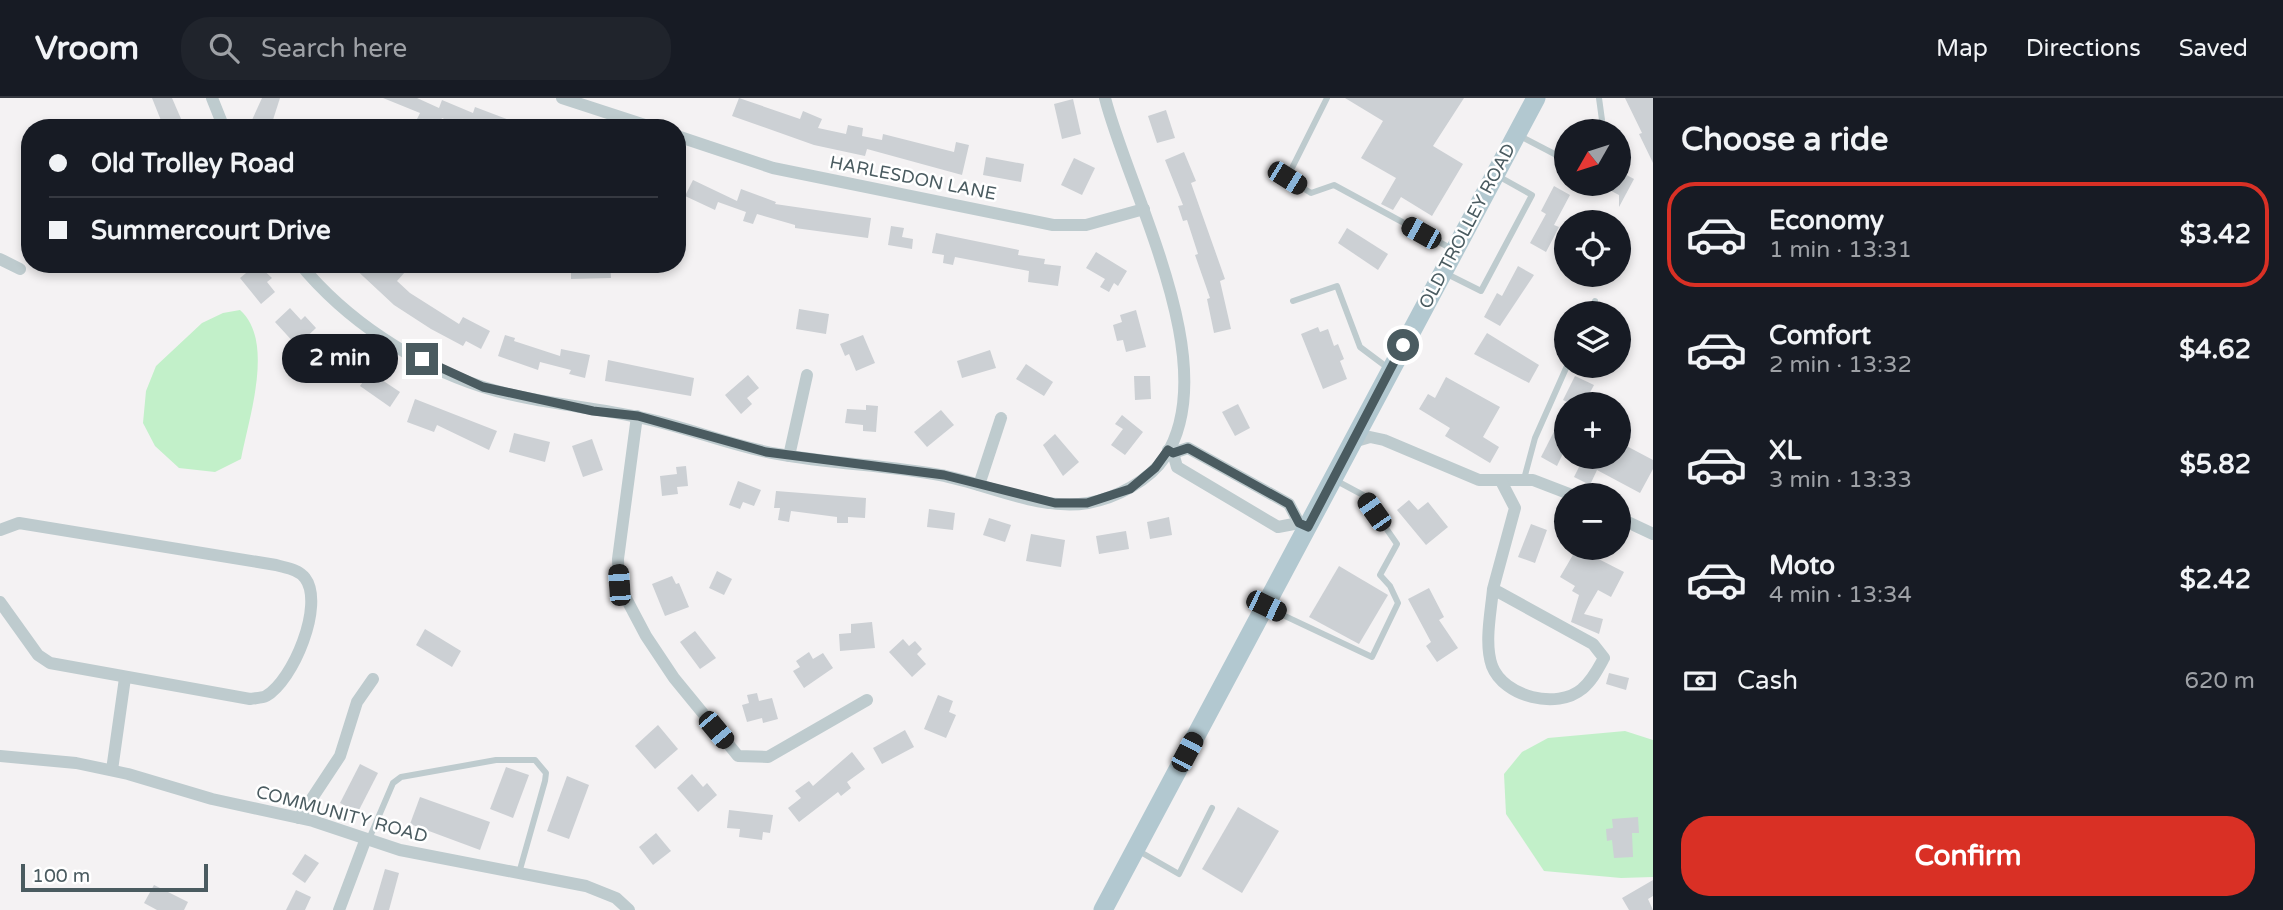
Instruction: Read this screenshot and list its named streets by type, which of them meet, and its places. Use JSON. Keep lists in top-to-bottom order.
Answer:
{
  "streets": {
    "main road": ["OLD TROLLEY ROAD"],
    "street": ["HARLESDON LANE", "COMMUNITY ROAD"]
  },
  "scale_bar": "100 m",
  "north": "bottom left",
  "page": {
    "header": "Vroom",
    "search": "Search here",
    "nav": ["Map", "Directions", "Saved"],
    "heading": "Choose a ride",
    "map_buttons": ["+", "−"],
    "banner": ["Old Trolley Road", "Summercourt Drive"],
    "list": [
      {
        "name": "Economy",
        "note": "1 min · 13:31",
        "value": "$3.42"
      },
      {
        "name": "Comfort",
        "note": "2 min · 13:32",
        "value": "$4.62"
      },
      {
        "name": "XL",
        "note": "3 min · 13:33",
        "value": "$5.82"
      },
      {
        "name": "Moto",
        "note": "4 min · 13:34",
        "value": "$2.42"
      }
    ],
    "bubble": "2 min",
    "pay": ["Cash", "620 m"],
    "buttons": "Confirm",
    "scale": "100 m"
  }
}
